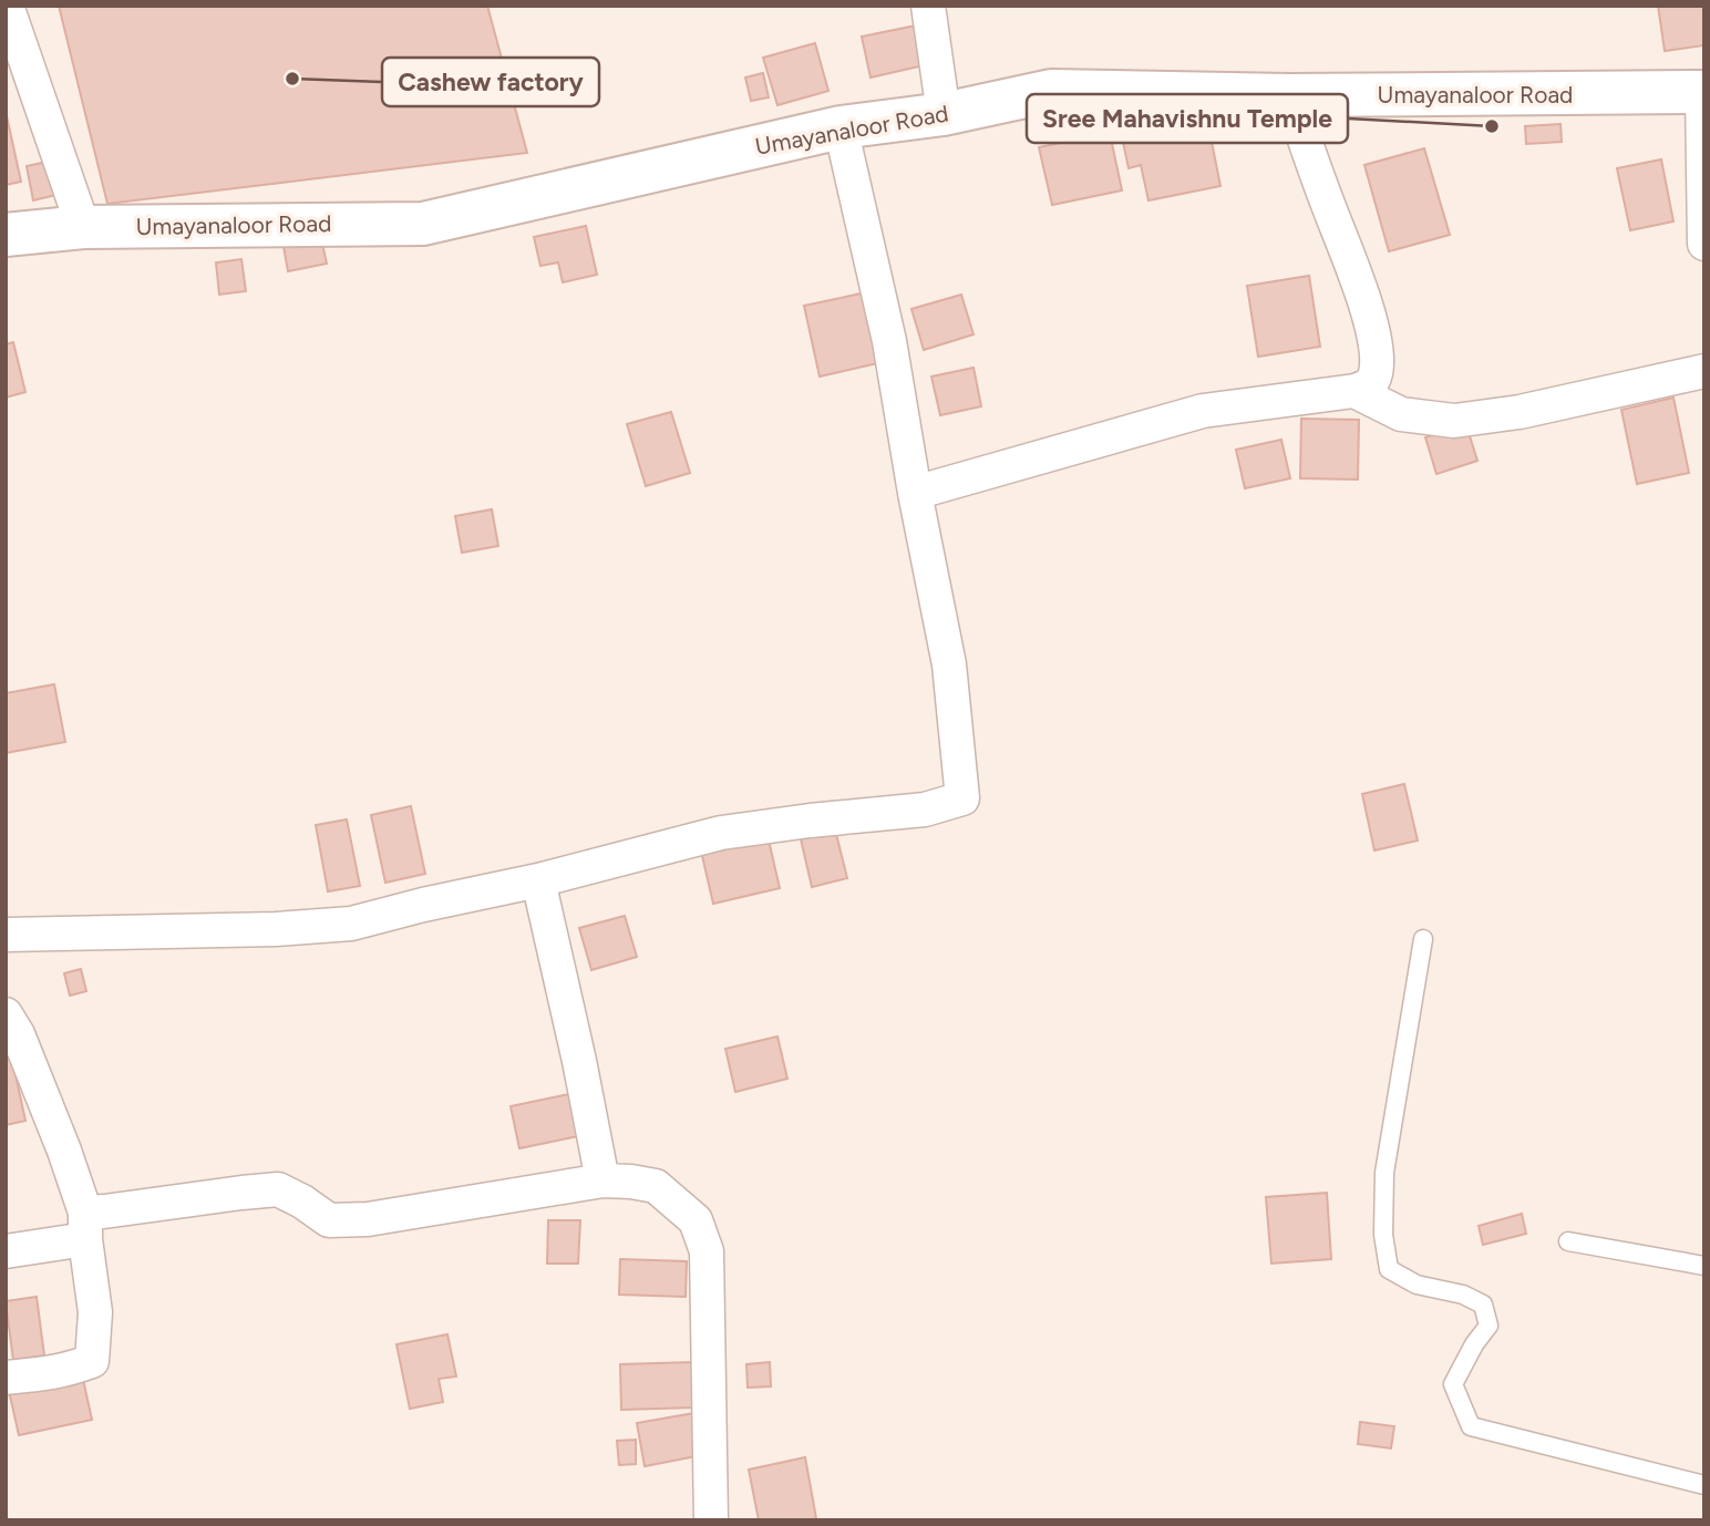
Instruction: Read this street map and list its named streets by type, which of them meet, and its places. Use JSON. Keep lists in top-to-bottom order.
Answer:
{
  "streets": {
    "main road": ["Umayanaloor Road"]
  },
  "places": ["Cashew factory", "Sree Mahavishnu Temple"]
}
